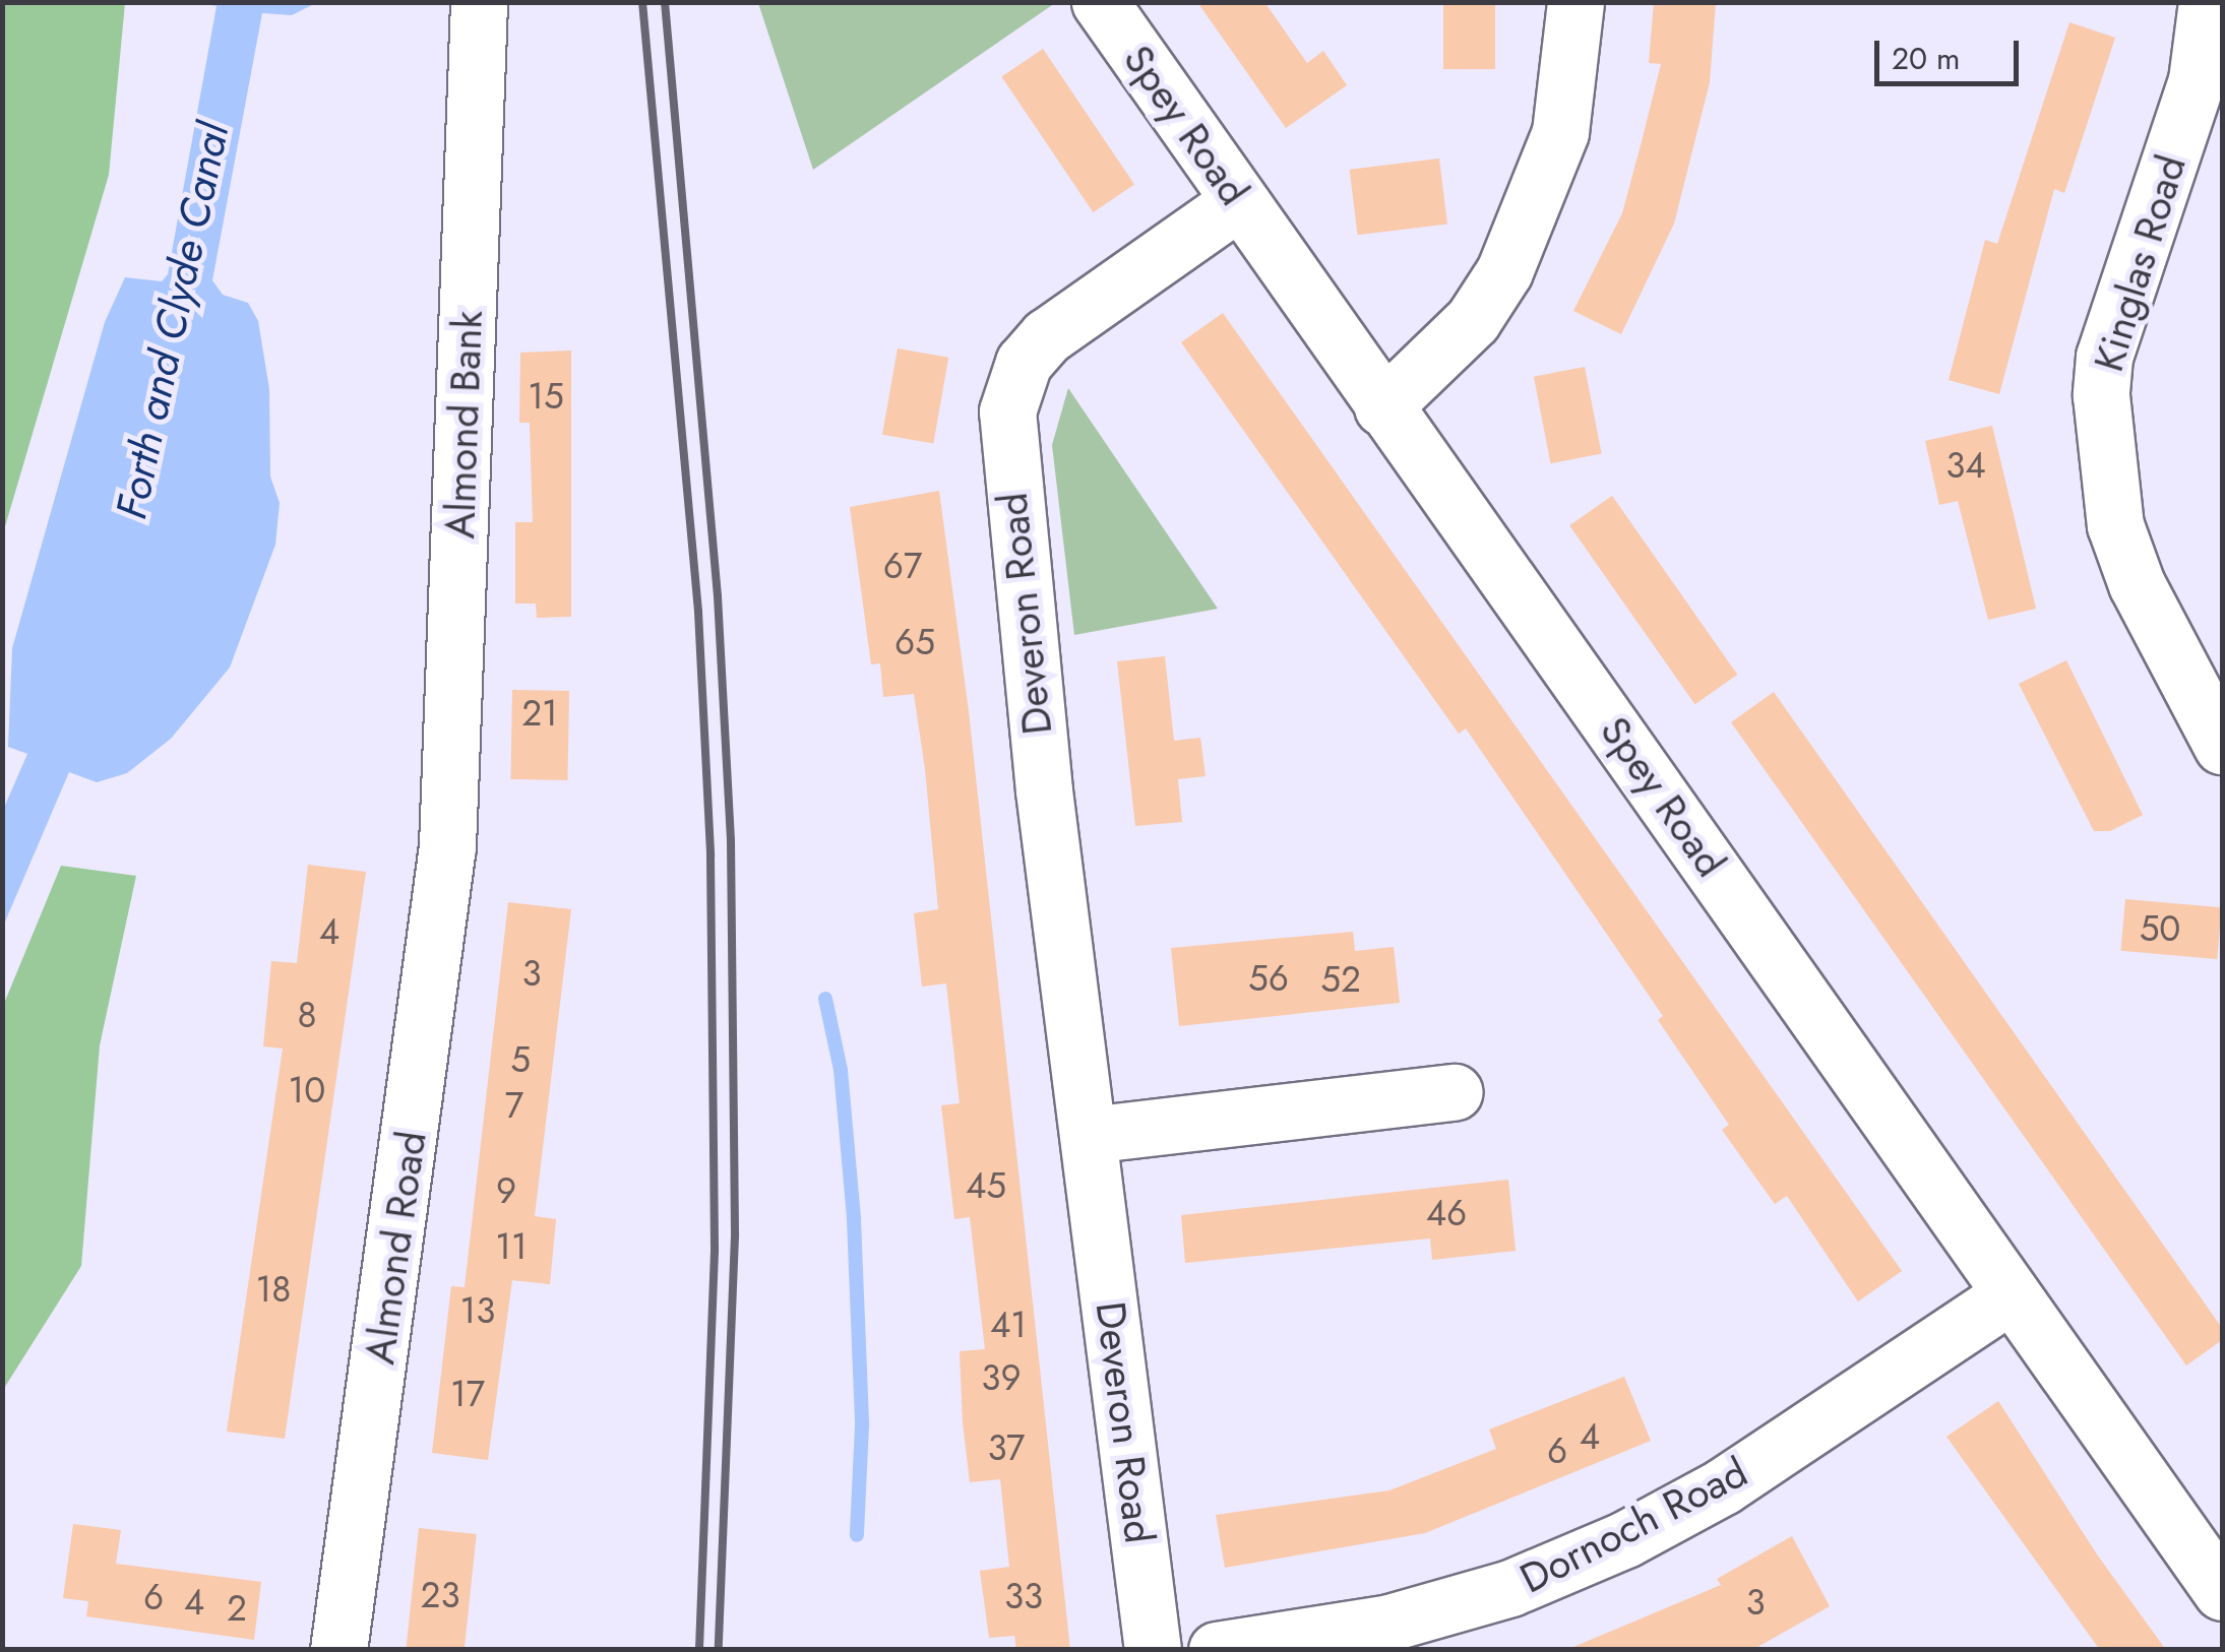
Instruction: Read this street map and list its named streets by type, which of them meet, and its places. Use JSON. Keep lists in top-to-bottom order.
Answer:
{
  "streets": {
    "street": [
      "Spey Road",
      "Kinglas Road",
      "Almond Bank",
      "Deveron Road",
      "Almond Road",
      "Dornoch Road"
    ]
  },
  "crossings": [
    ["Spey Road", "Deveron Road"],
    ["Spey Road", "Dornoch Road"],
    ["Almond Bank", "Almond Road"]
  ],
  "water": ["Forth and Clyde Canal"],
  "house_numbers": [
    "15",
    "34",
    "67",
    "65",
    "21",
    "50",
    "4",
    "3",
    "56",
    "52",
    "8",
    "5",
    "10",
    "7",
    "45",
    "9",
    "46",
    "11",
    "18",
    "13",
    "41",
    "39",
    "17",
    "4",
    "37",
    "6",
    "23",
    "33",
    "6",
    "4",
    "3",
    "2"
  ],
  "scale_bar": "20 m"
}
